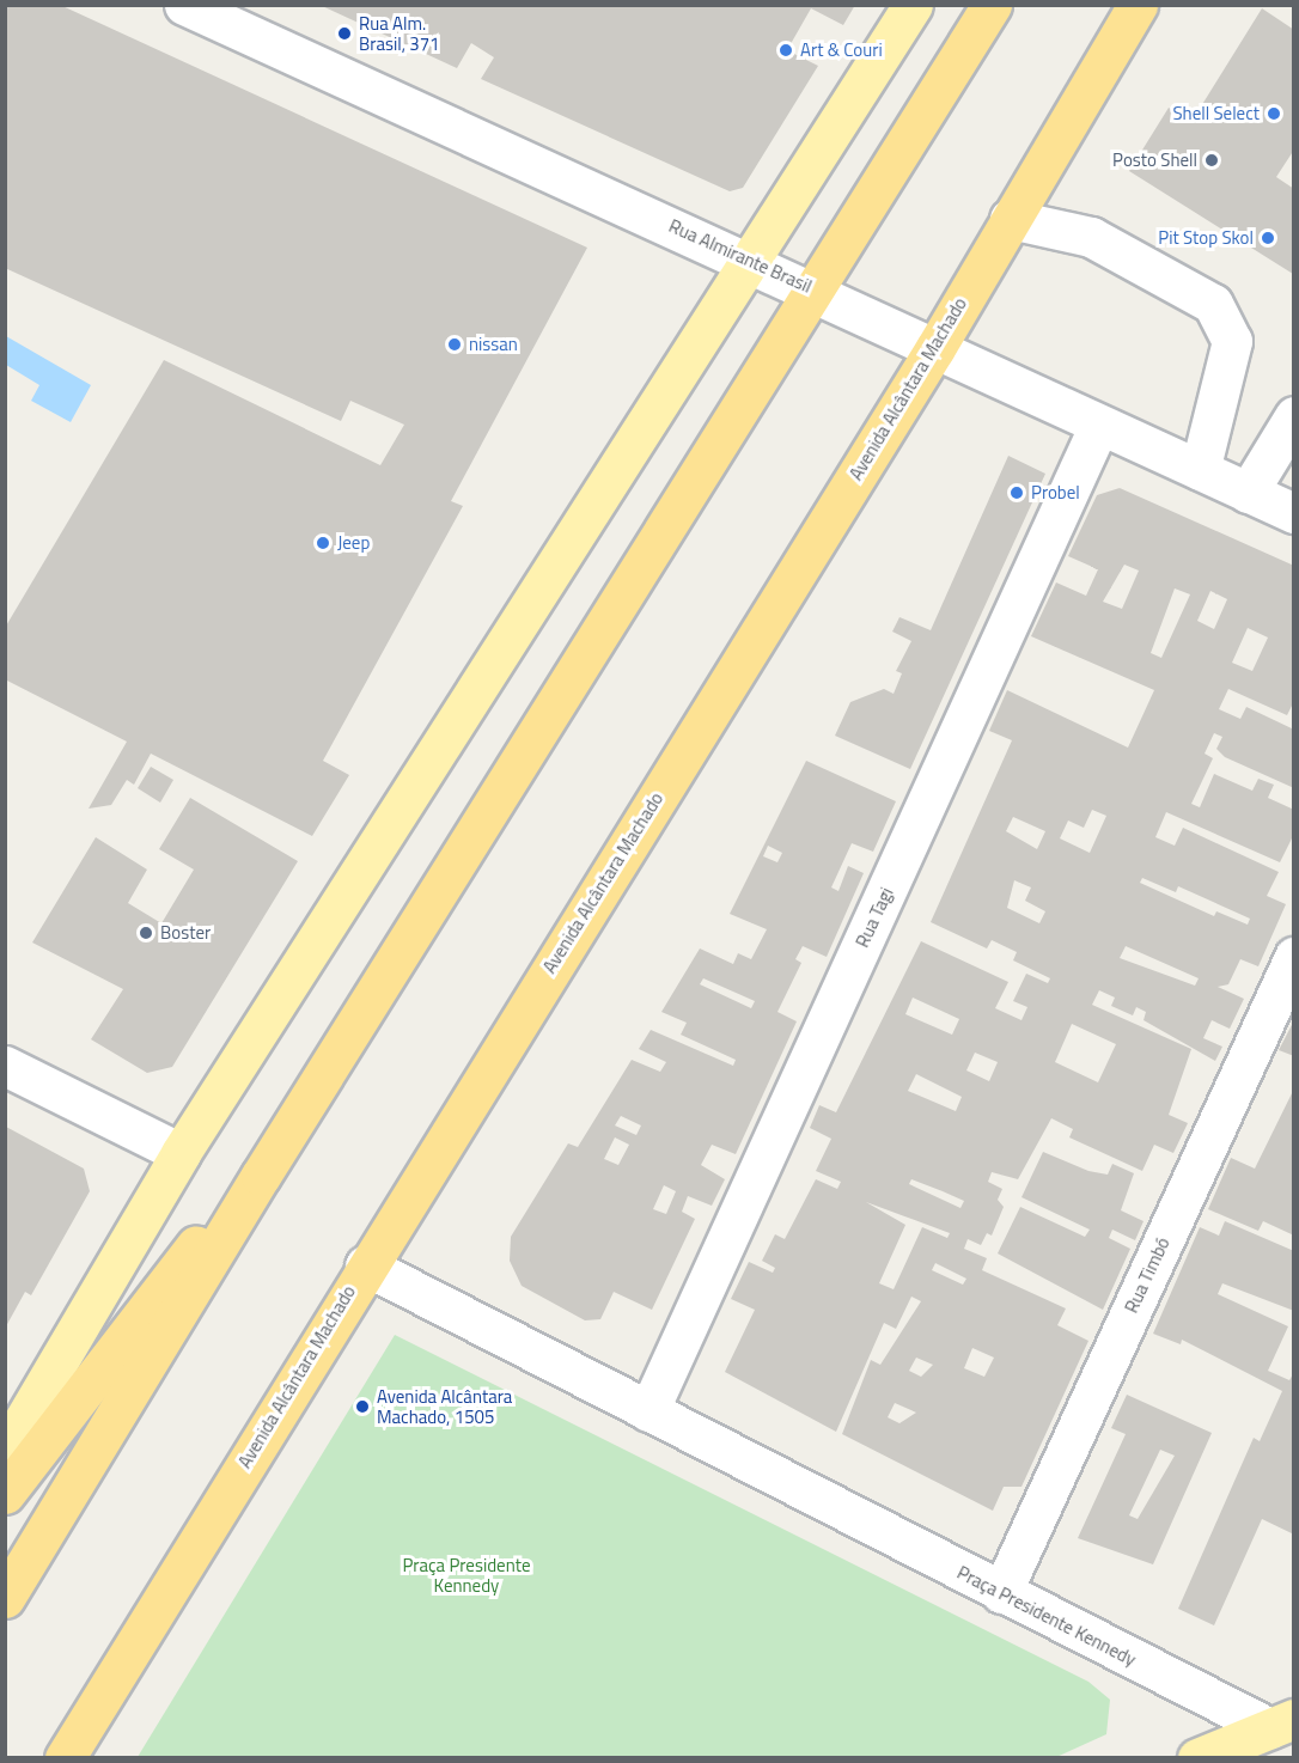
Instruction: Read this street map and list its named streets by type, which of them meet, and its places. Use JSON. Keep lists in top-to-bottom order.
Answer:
{
  "streets": {
    "highway": ["Avenida Alcântara Machado"],
    "street": [
      "Rua Almirante Brasil",
      "Rua Tagi",
      "Rua Timbó",
      "Praça Presidente Kennedy"
    ]
  },
  "crossings": [
    ["Rua Almirante Brasil", "Avenida Alcântara Machado"],
    ["Rua Almirante Brasil", "Rua Tagi"],
    ["Avenida Alcântara Machado", "Praça Presidente Kennedy"],
    ["Rua Tagi", "Praça Presidente Kennedy"],
    ["Rua Timbó", "Praça Presidente Kennedy"]
  ],
  "parks": ["Praça Presidente Kennedy"],
  "places": [
    "Rua Alm. Brasil, 371",
    "Art & Couri",
    "Shell Select",
    "Posto Shell",
    "Pit Stop Skol",
    "nissan",
    "Probel",
    "Jeep",
    "Boster",
    "Avenida Alcântara Machado, 1505"
  ]
}
